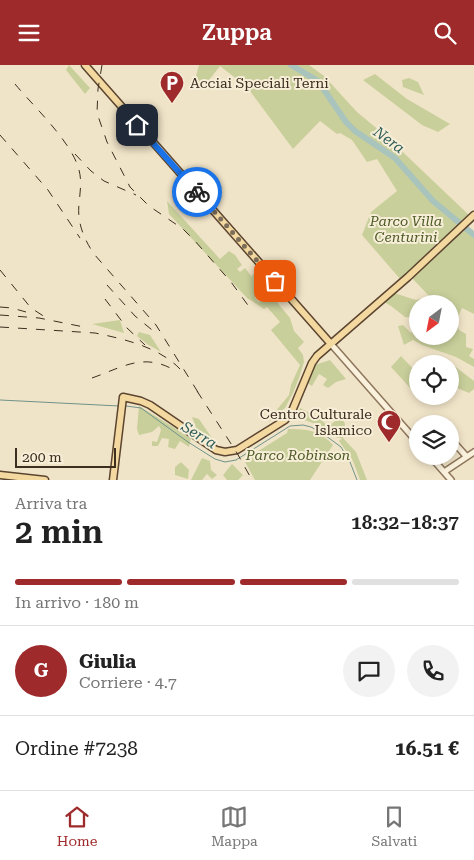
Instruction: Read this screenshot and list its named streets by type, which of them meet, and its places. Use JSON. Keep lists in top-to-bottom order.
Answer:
{
  "water": ["Nera", "Serra"],
  "parks": ["Parco Villa Centurini", "Parco Robinson"],
  "places": {
    "parking": ["Acciai Speciali Terni"],
    "mosque": ["Centro Culturale Islamico"]
  },
  "scale_bar": "200 m",
  "north": "bottom left",
  "page": {
    "header": "Zuppa",
    "scale": "200 m",
    "heading": ["2 min", "Arriva tra", "18:32–18:37"],
    "panel": [
      "Giulia",
      "Corriere · 4.7",
      "Ordine #7238",
      "16.51 €"
    ],
    "bar": "In arrivo · 180 m",
    "round": "G",
    "tabs": ["Home", "Mappa", "Salvati"]
  }
}
